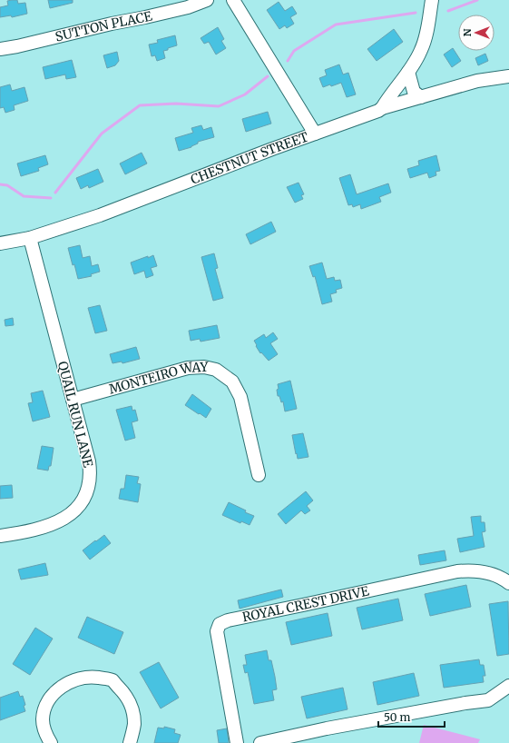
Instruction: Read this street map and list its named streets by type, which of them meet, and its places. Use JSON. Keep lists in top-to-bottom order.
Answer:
{
  "streets": {
    "street": [
      "SUTTON PLACE",
      "CHESTNUT STREET",
      "MONTEIRO WAY",
      "QUAIL RUN LANE",
      "ROYAL CREST DRIVE"
    ]
  },
  "crossings": [
    ["CHESTNUT STREET", "QUAIL RUN LANE"],
    ["MONTEIRO WAY", "QUAIL RUN LANE"]
  ],
  "scale_bar": "50 m",
  "north": "left"
}
